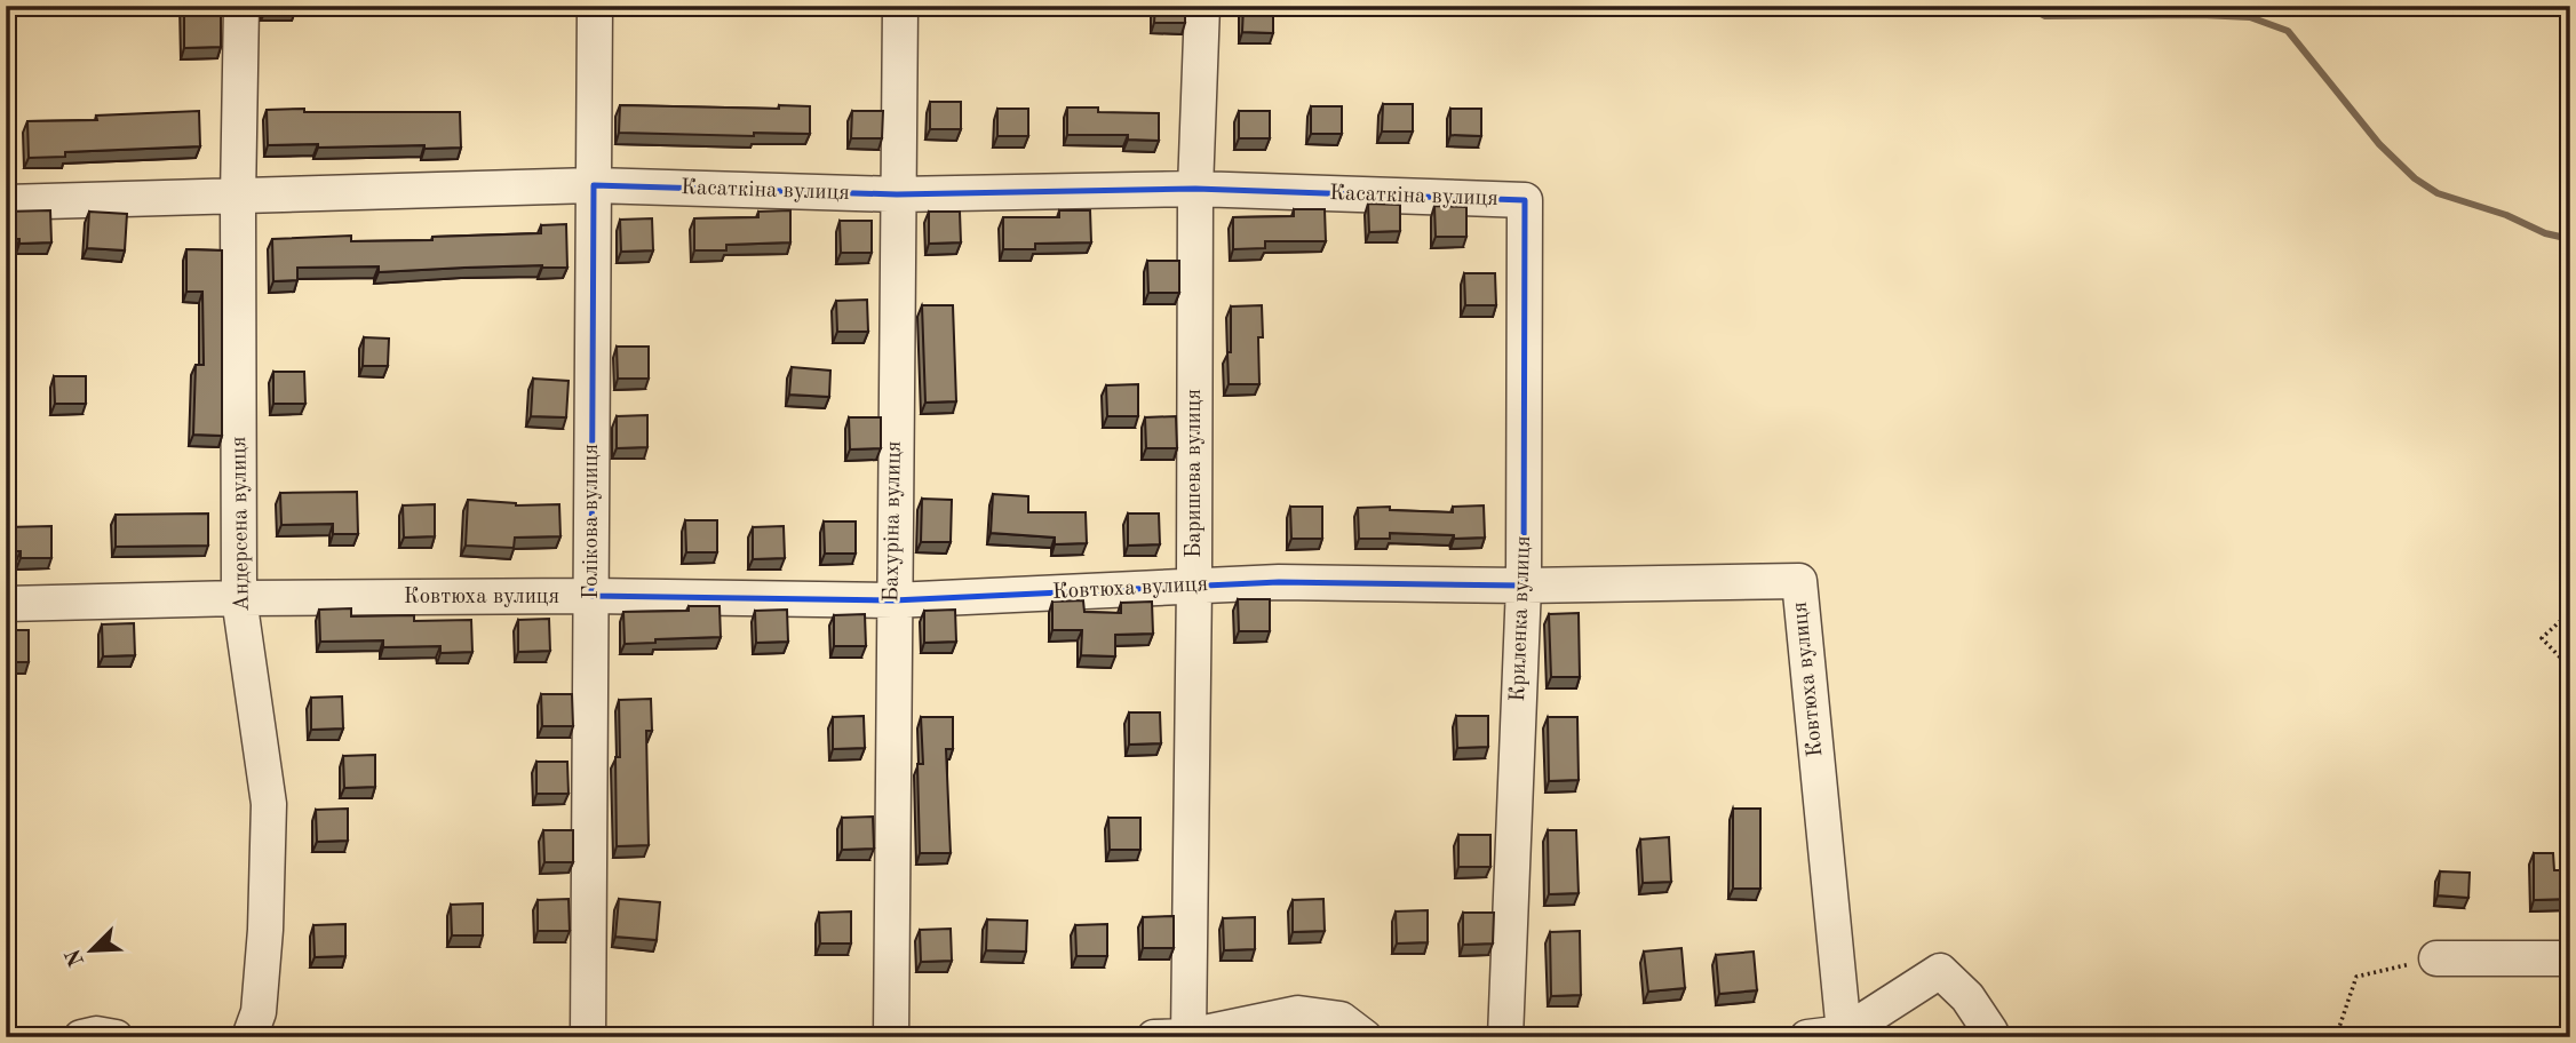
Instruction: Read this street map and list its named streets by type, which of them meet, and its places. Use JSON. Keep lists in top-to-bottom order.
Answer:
{
  "streets": {
    "street": [
      "Касаткіна вулиця",
      "Баришева вулиця",
      "Голікова вулиця",
      "Бахуріна вулиця",
      "Андерсена вулиця",
      "Ковтюха вулиця",
      "Криленка вулиця"
    ]
  },
  "crossings": [
    ["Касаткіна вулиця", "Баришева вулиця"],
    ["Касаткіна вулиця", "Голікова вулиця"],
    ["Касаткіна вулиця", "Бахуріна вулиця"],
    ["Касаткіна вулиця", "Андерсена вулиця"],
    ["Касаткіна вулиця", "Криленка вулиця"],
    ["Баришева вулиця", "Ковтюха вулиця"],
    ["Голікова вулиця", "Ковтюха вулиця"],
    ["Бахуріна вулиця", "Ковтюха вулиця"],
    ["Андерсена вулиця", "Ковтюха вулиця"],
    ["Ковтюха вулиця", "Криленка вулиця"]
  ],
  "north": "bottom left"
}
